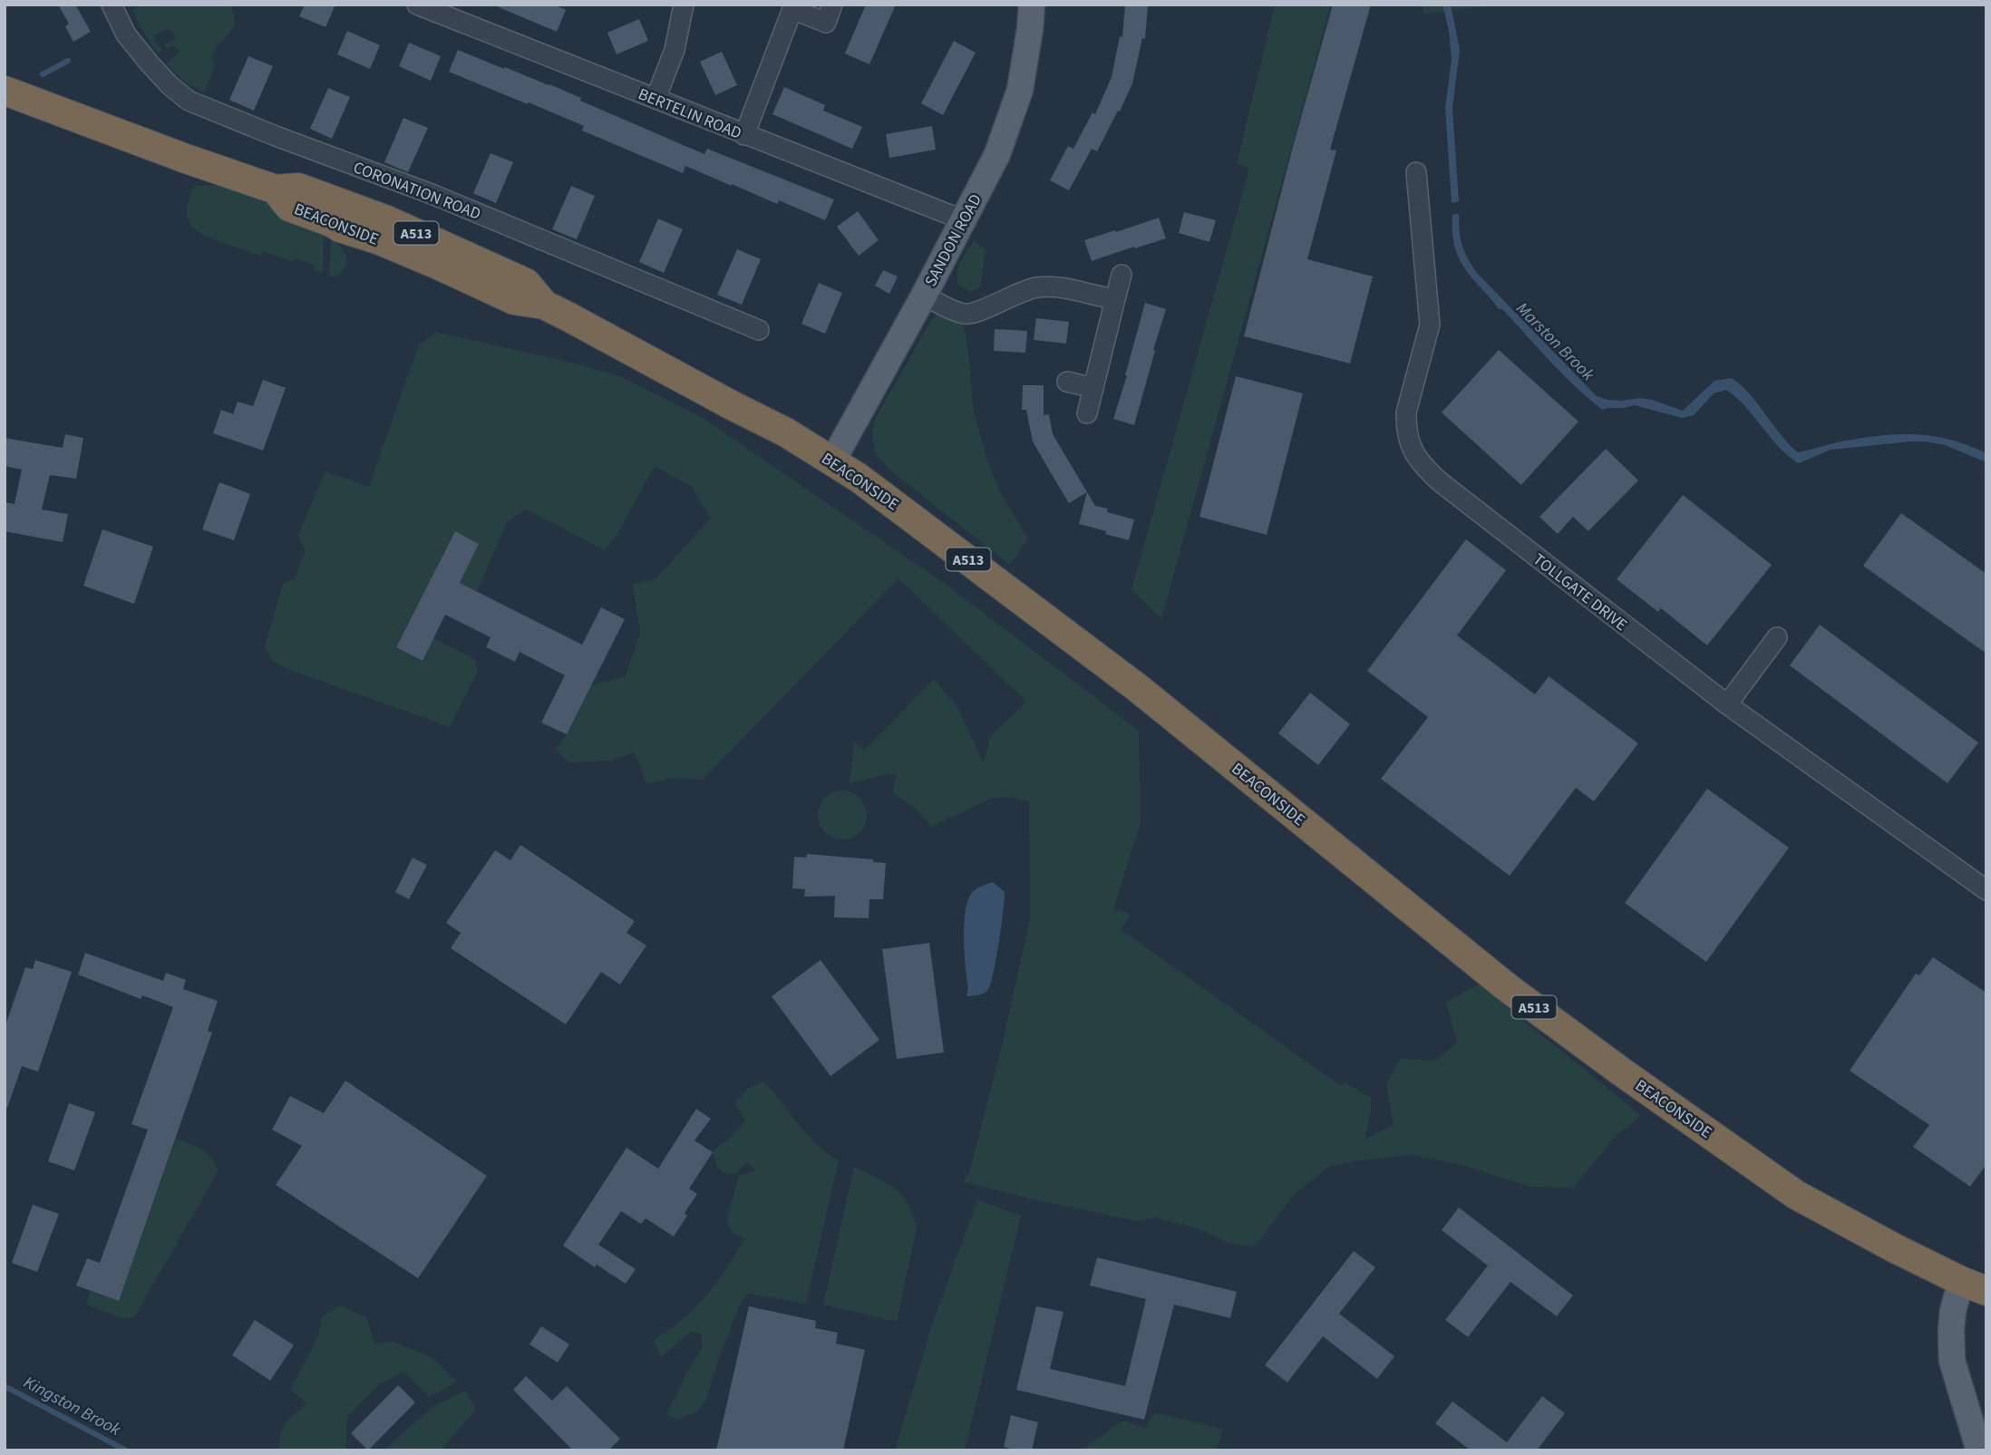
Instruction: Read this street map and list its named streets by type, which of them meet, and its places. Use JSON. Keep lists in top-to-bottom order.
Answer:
{
  "streets": {
    "highway": ["BEACONSIDE", "A513"],
    "main road": ["SANDON ROAD"],
    "street": ["BERTELIN ROAD", "CORONATION ROAD", "TOLLGATE DRIVE"]
  },
  "crossings": [
    ["BERTELIN ROAD", "SANDON ROAD"],
    ["BEACONSIDE", "SANDON ROAD"]
  ],
  "water": ["Marston Brook", "Kingston Brook"]
}
